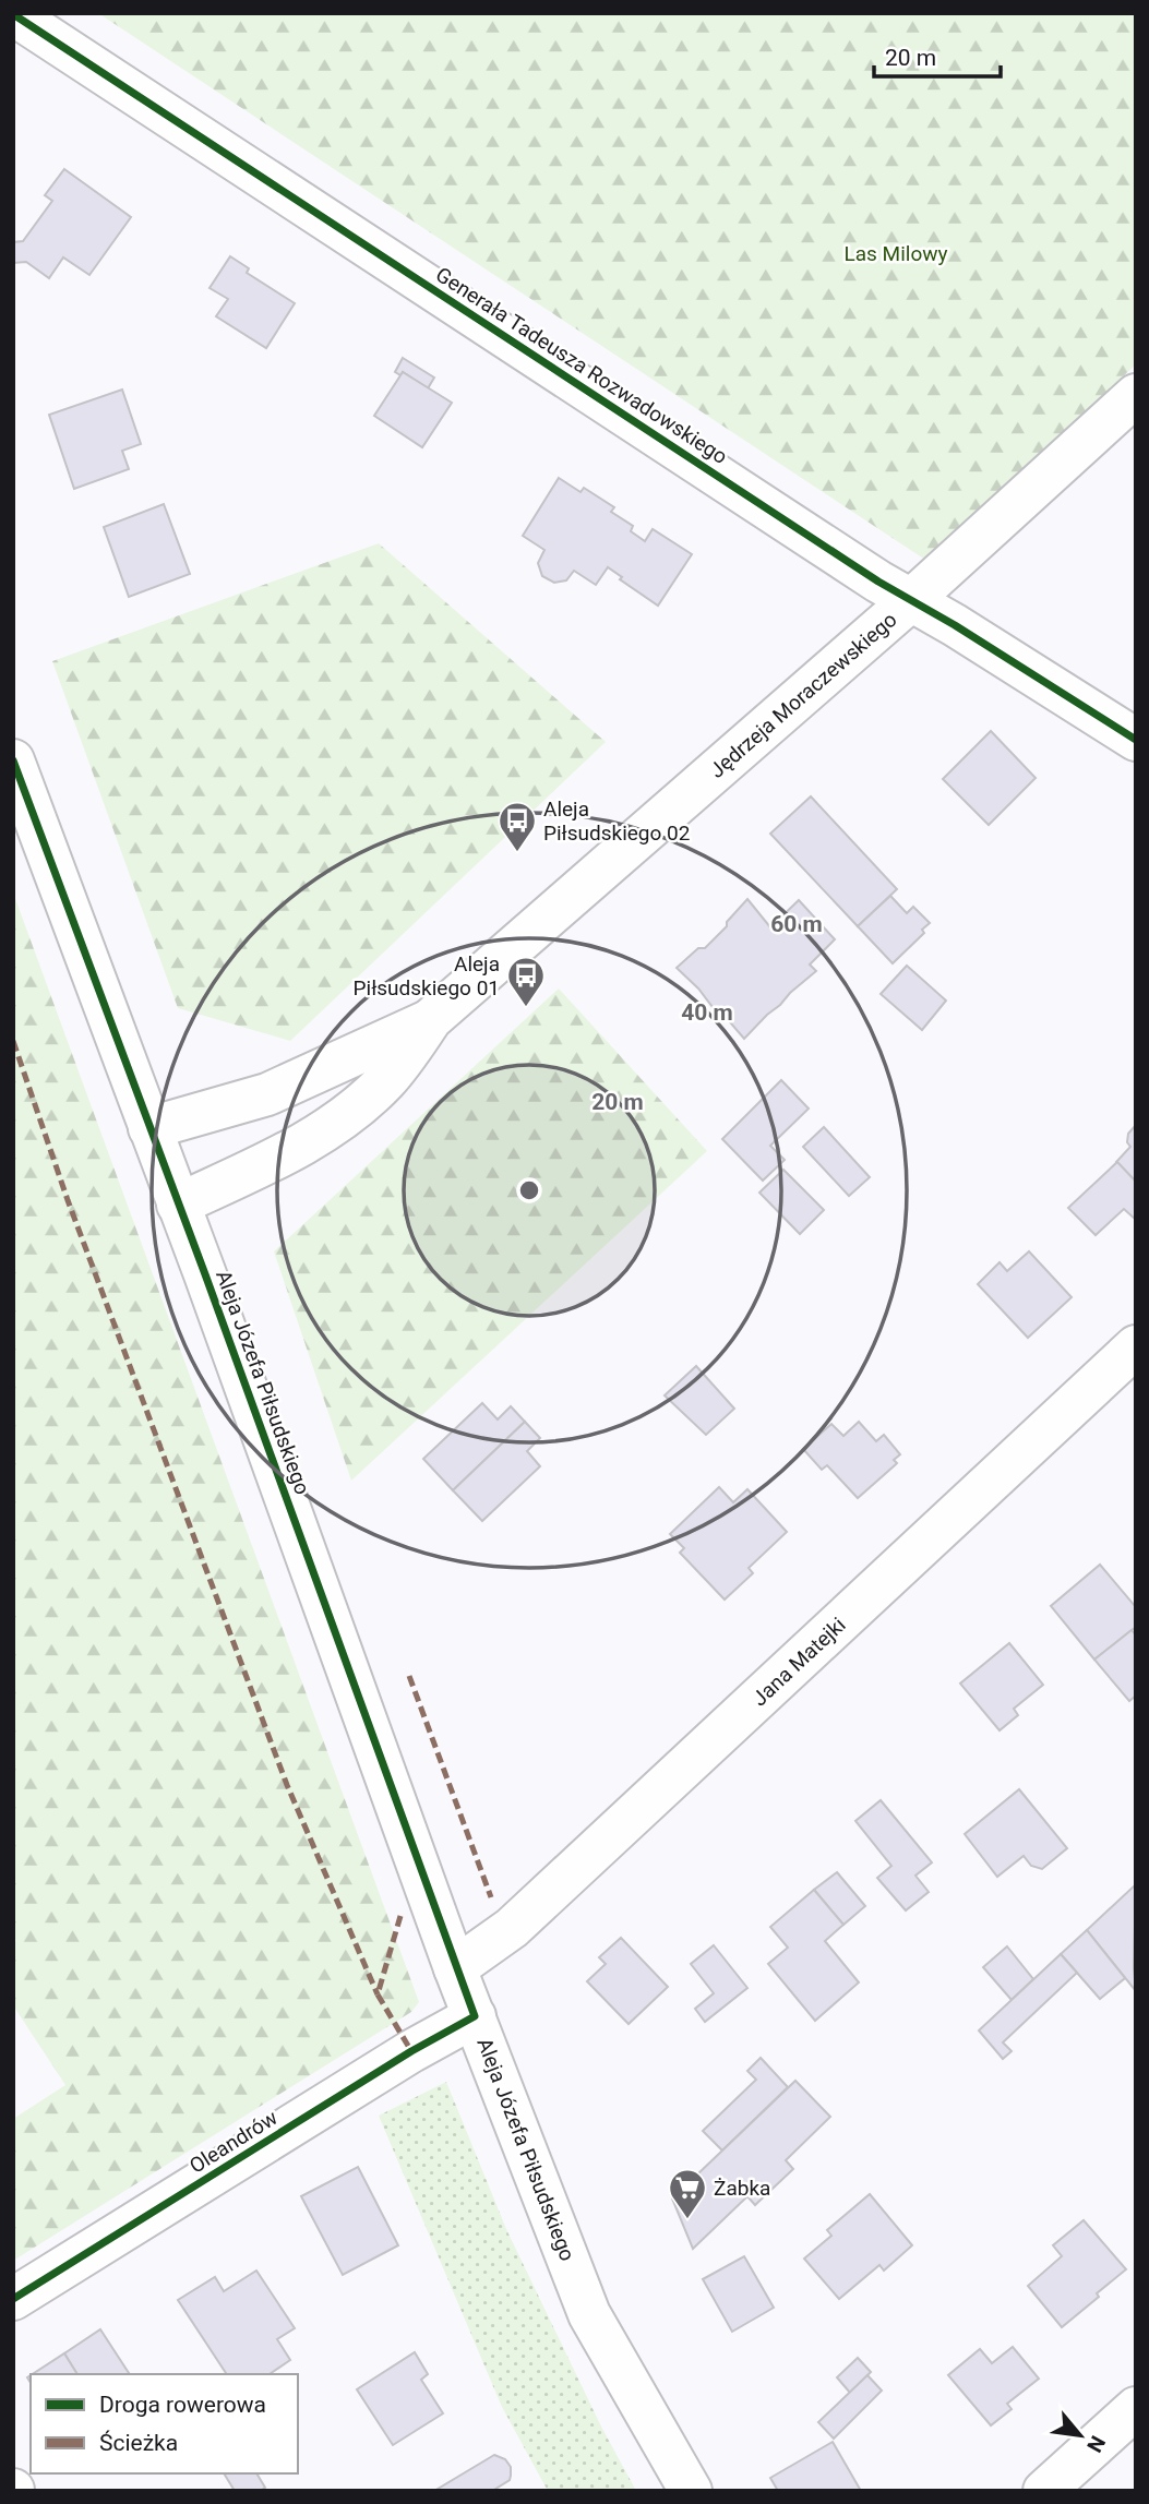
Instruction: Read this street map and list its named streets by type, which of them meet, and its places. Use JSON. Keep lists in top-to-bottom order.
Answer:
{
  "streets": {
    "street": [
      "Generała Tadeusza Rozwadowskiego",
      "Jędrzeja Moraczewskiego",
      "Aleja Józefa Piłsudskiego",
      "Jana Matejki",
      "Oleandrów"
    ]
  },
  "crossings": [
    ["Generała Tadeusza Rozwadowskiego", "Jędrzeja Moraczewskiego"],
    ["Jędrzeja Moraczewskiego", "Aleja Józefa Piłsudskiego"],
    ["Aleja Józefa Piłsudskiego", "Jana Matejki"],
    ["Aleja Józefa Piłsudskiego", "Oleandrów"]
  ],
  "parks": ["Las Milowy"],
  "places": {
    "bus stop": ["Aleja Piłsudskiego 02", "Aleja Piłsudskiego 01"],
    "supermarket": ["Żabka"]
  },
  "legend": ["Droga rowerowa", "Ścieżka"],
  "scale_bar": "20 m",
  "north": "bottom right",
  "rings": ["60 m", "40 m", "20 m"]
}
